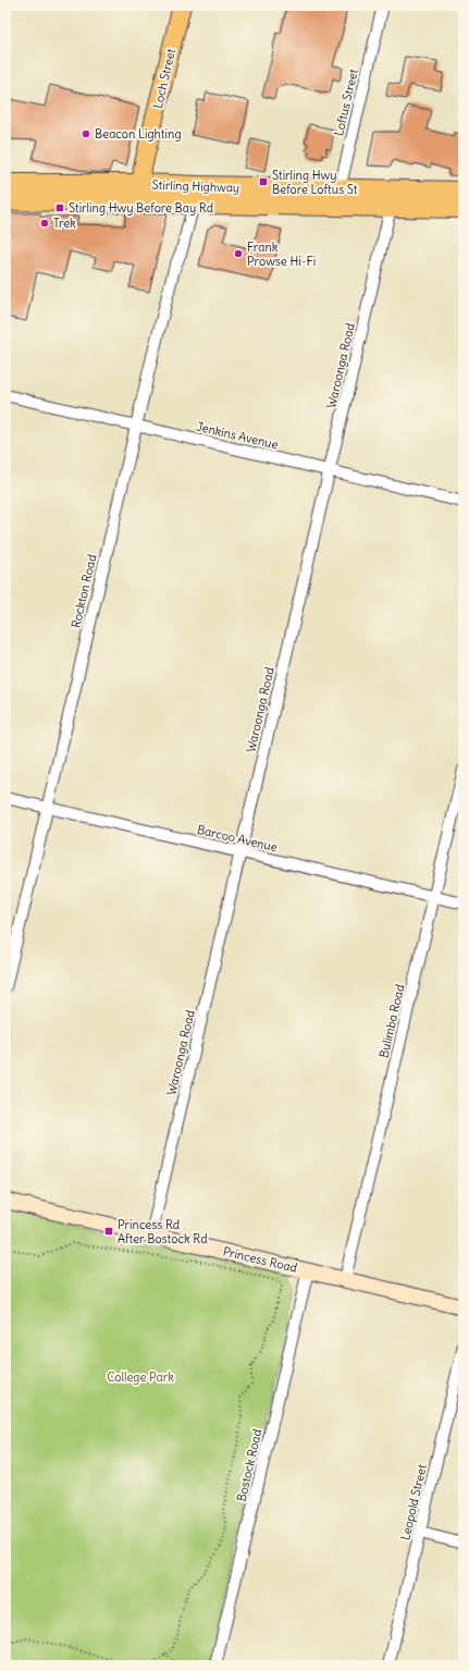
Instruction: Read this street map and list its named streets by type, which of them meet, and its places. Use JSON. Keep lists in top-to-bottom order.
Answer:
{
  "streets": {
    "highway": ["Stirling Highway"],
    "main road": ["Loch Street"],
    "street": [
      "Loftus Street",
      "Waroonga Road",
      "Jenkins Avenue",
      "Rockton Road",
      "Barcoo Avenue",
      "Bulimba Road",
      "Princess Road",
      "Bostock Road",
      "Leopold Street"
    ]
  },
  "crossings": [
    ["Loch Street", "Stirling Highway"],
    ["Loftus Street", "Stirling Highway"],
    ["Stirling Highway", "Waroonga Road"],
    ["Stirling Highway", "Rockton Road"],
    ["Waroonga Road", "Jenkins Avenue"],
    ["Waroonga Road", "Barcoo Avenue"],
    ["Waroonga Road", "Princess Road"],
    ["Jenkins Avenue", "Rockton Road"],
    ["Rockton Road", "Barcoo Avenue"],
    ["Barcoo Avenue", "Bulimba Road"],
    ["Bulimba Road", "Princess Road"],
    ["Princess Road", "Bostock Road"]
  ],
  "parks": ["College Park"],
  "places": {
    "other": ["Beacon Lighting", "Trek", "Frank Prowse Hi-Fi"],
    "transit": ["Stirling Hwy Before Loftus St", "Stirling Hwy Before Bay Rd", "Princess Rd After Bostock Rd"]
  }
}
